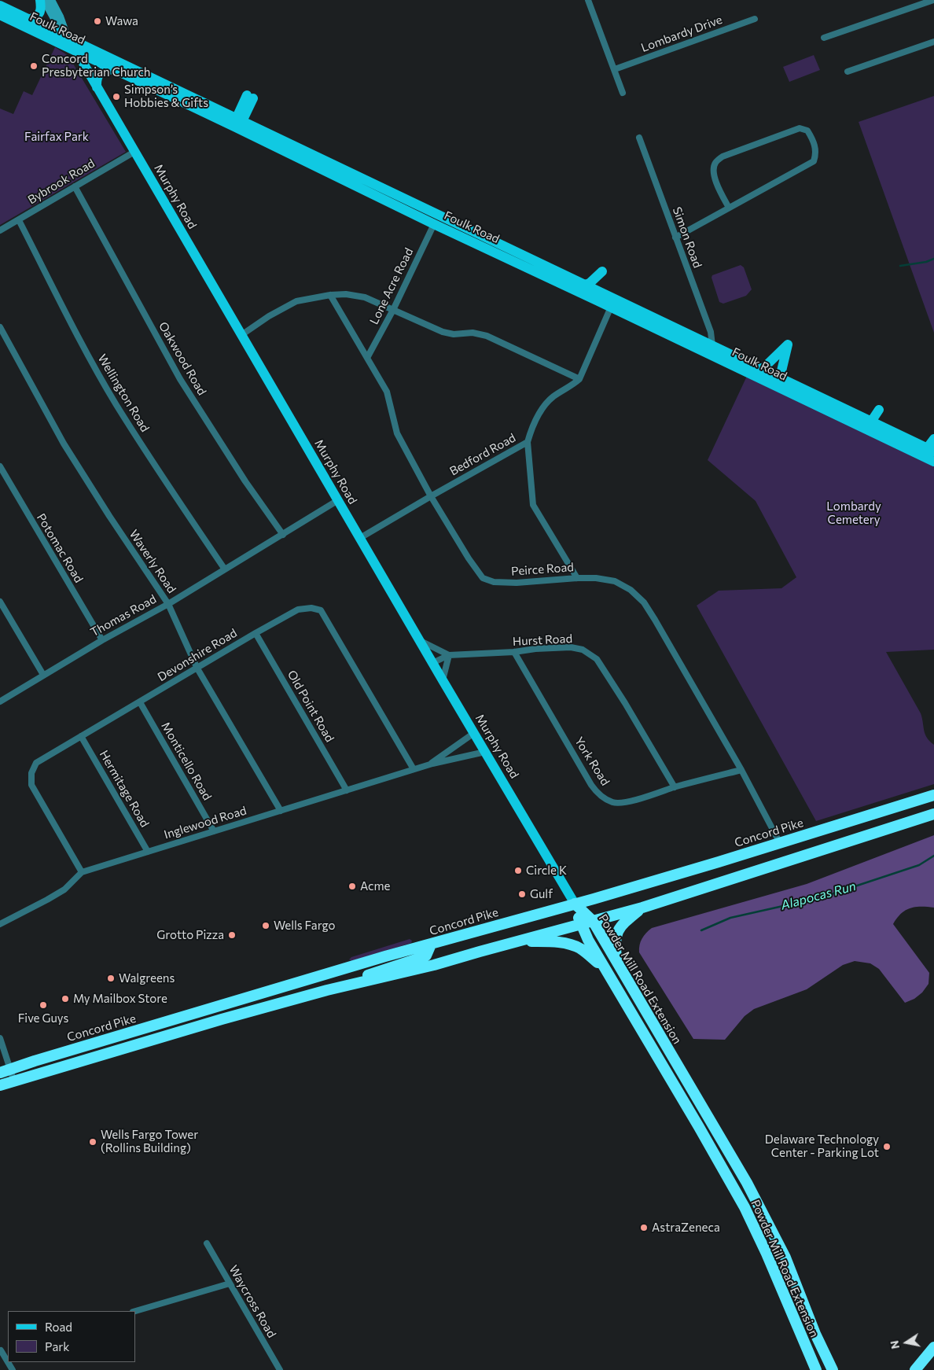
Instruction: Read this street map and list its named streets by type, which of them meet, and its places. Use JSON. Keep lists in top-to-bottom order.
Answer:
{
  "streets": {
    "highway": ["Concord Pike", "Powder Mill Road Extension"],
    "main road": ["Foulk Road", "Murphy Road"],
    "street": [
      "Lombardy Drive",
      "Bybrook Road",
      "Simon Road",
      "Lone Acre Road",
      "Oakwood Road",
      "Wellington Road",
      "Bedford Road",
      "Potomac Road",
      "Waverly Road",
      "Peirce Road",
      "Thomas Road",
      "Hurst Road",
      "Devonshire Road",
      "Old Point Road",
      "Monticello Road",
      "York Road",
      "Hermitage Road",
      "Inglewood Road",
      "Waycross Road"
    ]
  },
  "crossings": [
    ["Foulk Road", "Murphy Road"],
    ["Foulk Road", "Simon Road"],
    ["Foulk Road", "Lone Acre Road"],
    ["Foulk Road", "Bedford Road"],
    ["Bybrook Road", "Murphy Road"],
    ["Bybrook Road", "Oakwood Road"],
    ["Bybrook Road", "Wellington Road"],
    ["Murphy Road", "Bedford Road"],
    ["Murphy Road", "Thomas Road"],
    ["Murphy Road", "Hurst Road"],
    ["Murphy Road", "Inglewood Road"],
    ["Murphy Road", "Concord Pike"],
    ["Murphy Road", "Powder Mill Road Extension"],
    ["Lone Acre Road", "Peirce Road"],
    ["Oakwood Road", "Thomas Road"],
    ["Wellington Road", "Thomas Road"],
    ["Bedford Road", "Peirce Road"],
    ["Potomac Road", "Thomas Road"],
    ["Waverly Road", "Thomas Road"],
    ["Waverly Road", "Devonshire Road"],
    ["Waverly Road", "Inglewood Road"],
    ["Peirce Road", "York Road"],
    ["Peirce Road", "Concord Pike"],
    ["Hurst Road", "York Road"],
    ["Devonshire Road", "Old Point Road"],
    ["Devonshire Road", "Monticello Road"],
    ["Devonshire Road", "Hermitage Road"],
    ["Devonshire Road", "Inglewood Road"],
    ["Old Point Road", "Inglewood Road"],
    ["Monticello Road", "Inglewood Road"],
    ["Hermitage Road", "Inglewood Road"],
    ["Concord Pike", "Powder Mill Road Extension"]
  ],
  "water": ["Alapocas Run"],
  "parks": ["Fairfax Park", "Lombardy Cemetery"],
  "places": [
    "Wawa",
    "Concord Presbyterian Church",
    "Simpson’s Hobbies & Gifts",
    "Circle K",
    "Acme",
    "Gulf",
    "Wells Fargo",
    "Grotto Pizza",
    "Walgreens",
    "My Mailbox Store",
    "Five Guys",
    "Wells Fargo Tower (Rollins Building)",
    "Delaware Technology Center - Parking Lot",
    "AstraZeneca"
  ],
  "legend": ["Road", "Park"],
  "north": "left"
}
